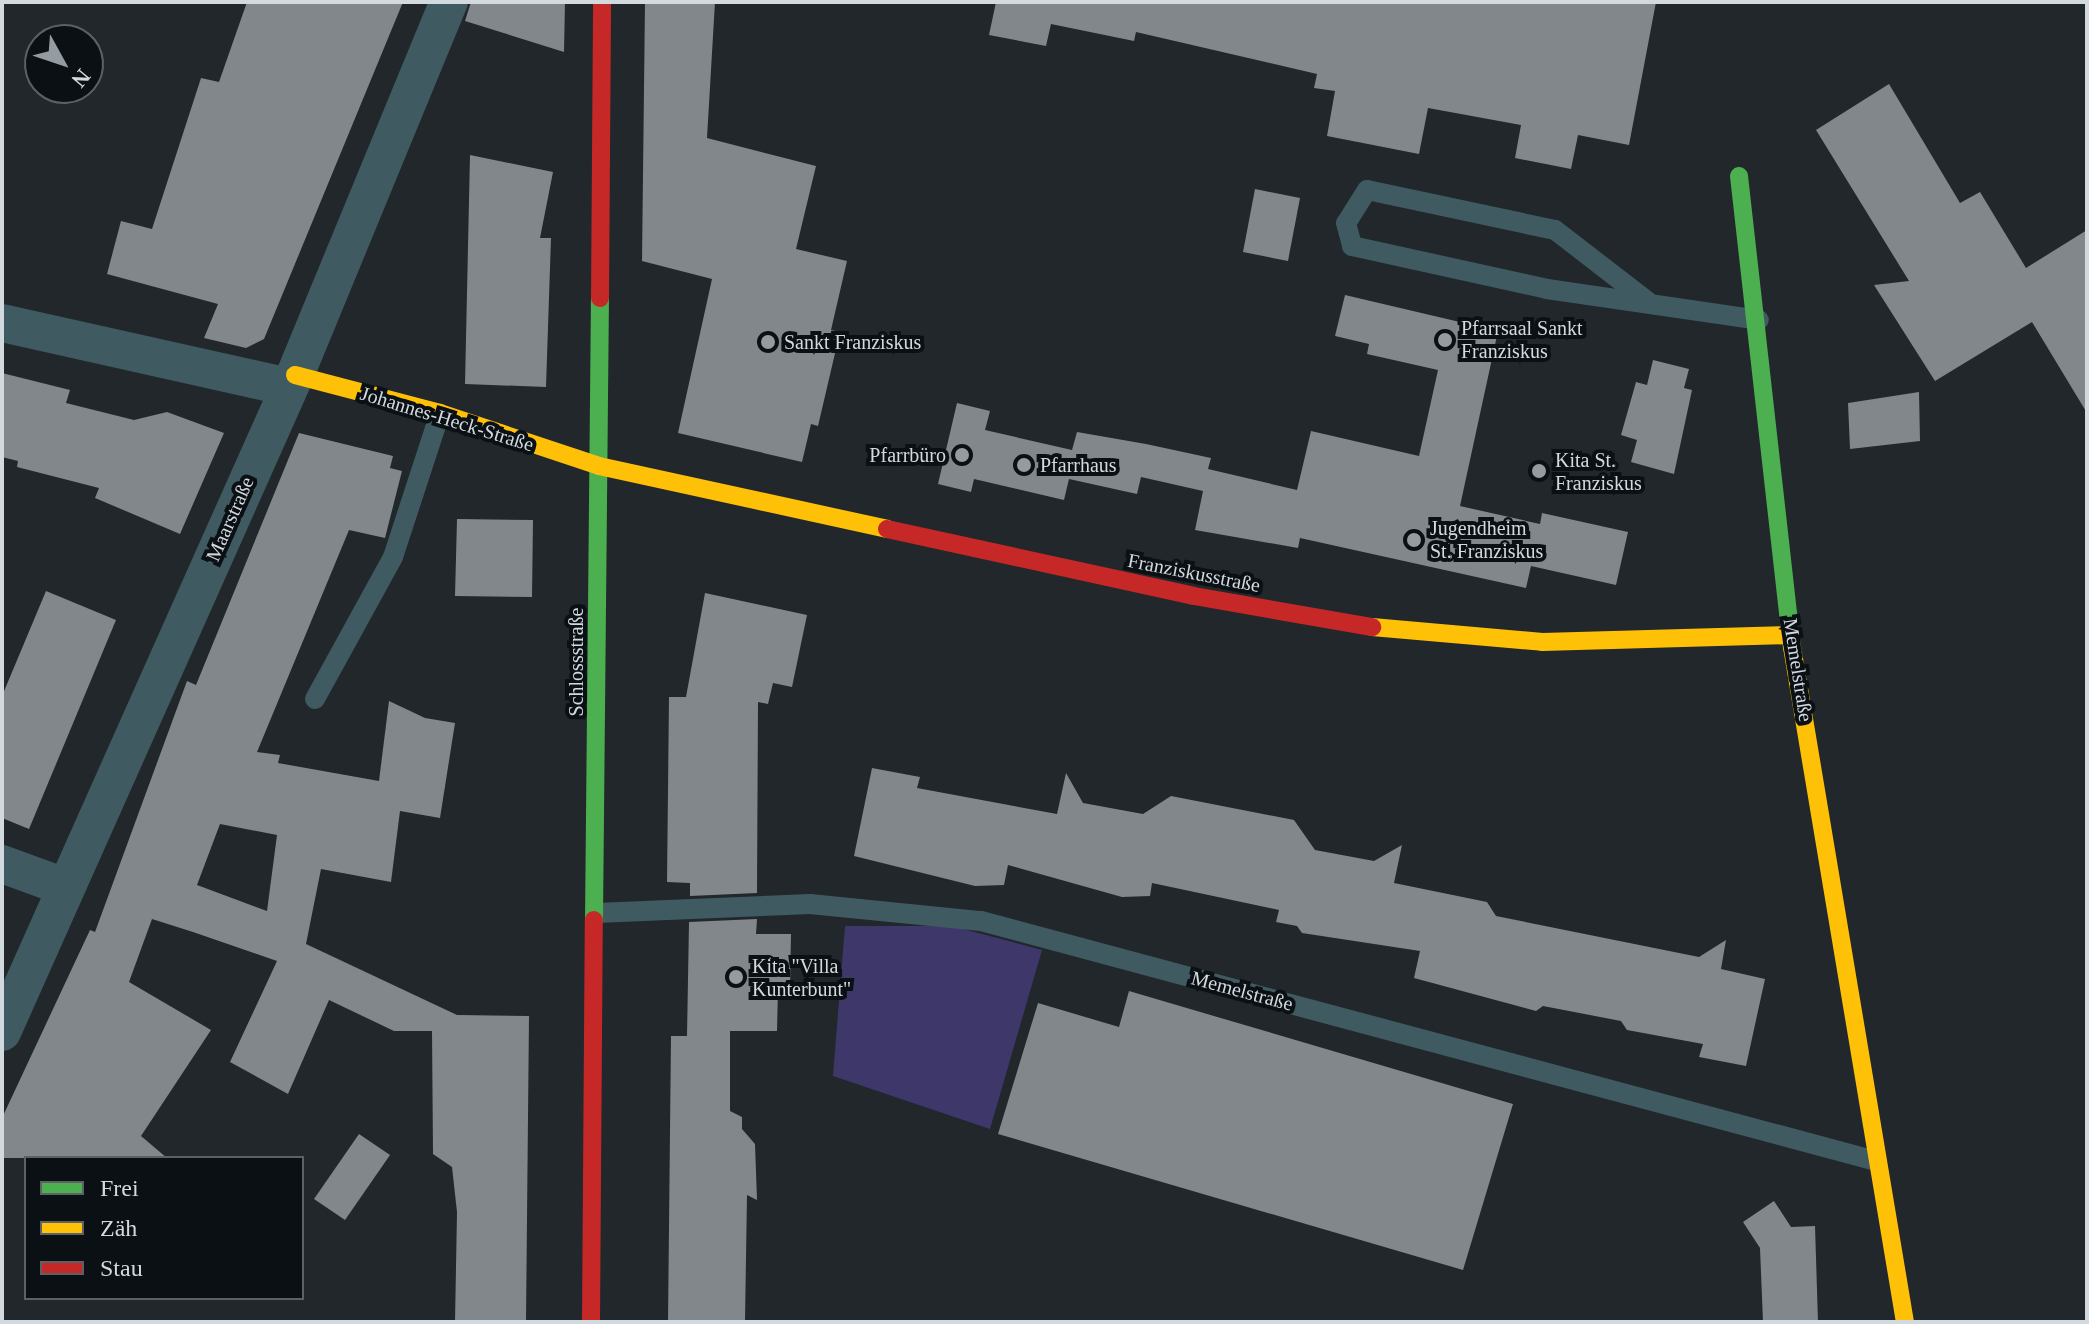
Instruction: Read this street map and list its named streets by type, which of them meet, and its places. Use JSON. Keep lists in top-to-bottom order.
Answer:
{
  "streets": {
    "street": [
      "Johannes-Heck-Straße",
      "Maarstraße",
      "Franziskusstraße",
      "Schlossstraße",
      "Memelstraße"
    ]
  },
  "crossings": [
    ["Johannes-Heck-Straße", "Maarstraße"],
    ["Johannes-Heck-Straße", "Franziskusstraße"],
    ["Johannes-Heck-Straße", "Schlossstraße"],
    ["Franziskusstraße", "Schlossstraße"],
    ["Franziskusstraße", "Memelstraße"],
    ["Schlossstraße", "Memelstraße"]
  ],
  "places": [
    "Pfarrsaal Sankt Franziskus",
    "Sankt Franziskus",
    "Pfarrbüro",
    "Pfarrhaus",
    "Kita St. Franziskus",
    "Jugendheim St. Franziskus",
    "Kita \"Villa Kunterbunt\""
  ],
  "legend": ["Frei", "Zäh", "Stau"],
  "north": "bottom right"
}
